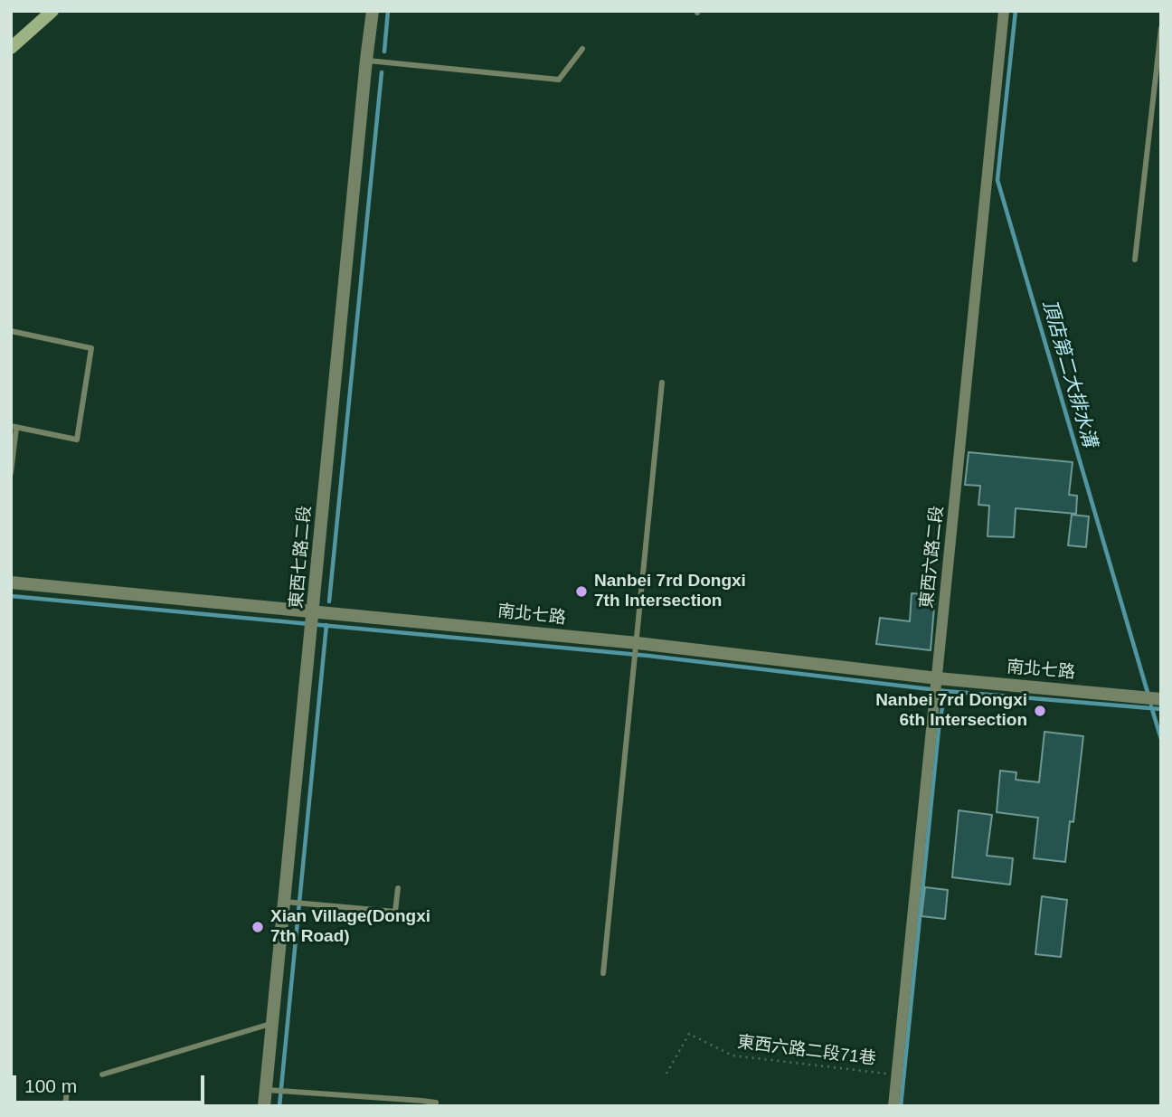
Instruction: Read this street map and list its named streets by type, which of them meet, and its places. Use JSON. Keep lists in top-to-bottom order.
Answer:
{
  "streets": {
    "street": ["東西七路二段", "東西六路二段", "南北七路"],
    "path": ["東西六路二段71巷"]
  },
  "crossings": [
    ["東西七路二段", "南北七路"],
    ["東西六路二段", "南北七路"],
    ["東西六路二段", "東西六路二段71巷"]
  ],
  "water": ["頂店第二大排水溝"],
  "places": ["Nanbei 7rd Dongxi 7th Intersection", "Nanbei 7rd Dongxi 6th Intersection", "Xian Village(Dongxi 7th Road)"],
  "scale_bar": "100 m"
}
